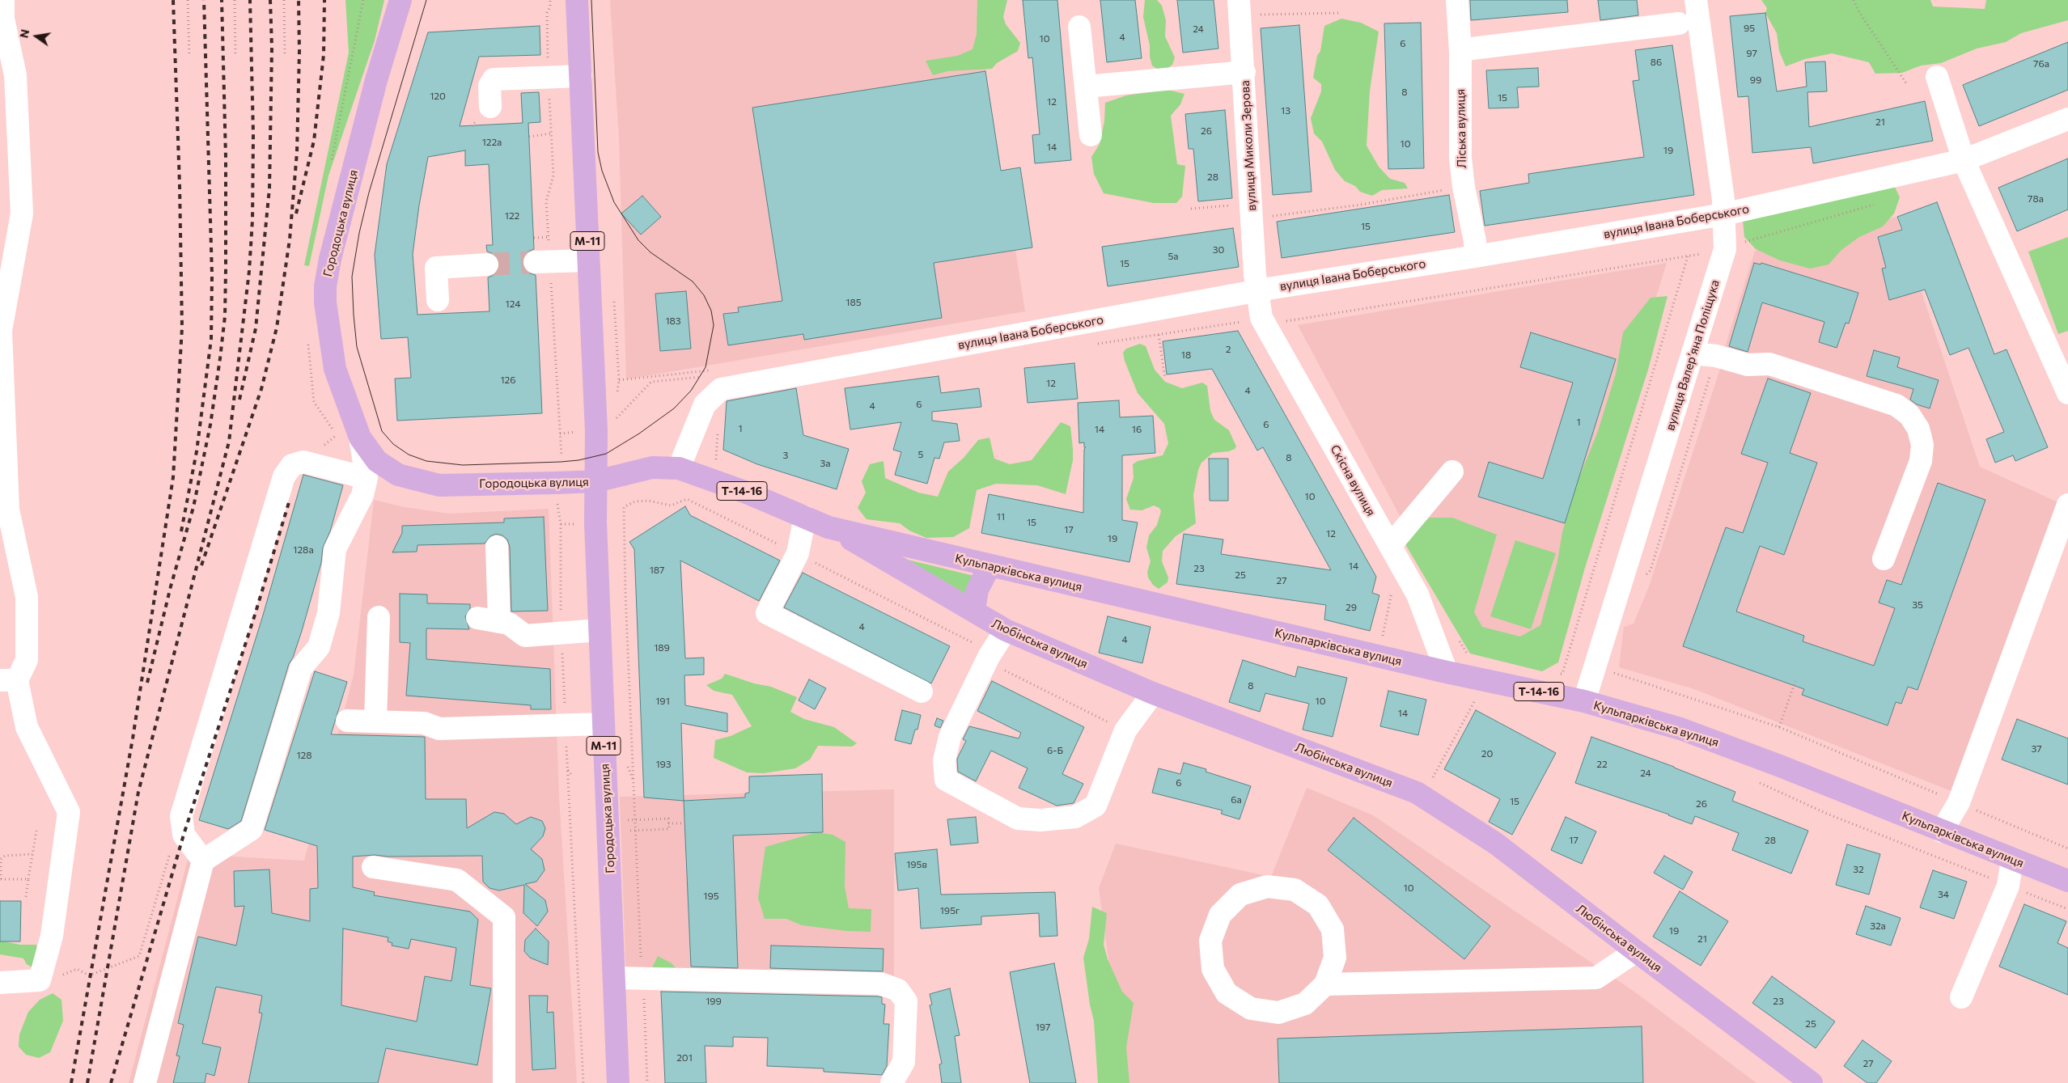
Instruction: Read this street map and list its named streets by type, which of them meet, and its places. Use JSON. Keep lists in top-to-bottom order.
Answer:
{
  "streets": {
    "main road": [
      "Городоцька вулиця",
      "М-11",
      "Т-14-16",
      "Кульпарківська вулиця",
      "Любінська вулиця"
    ],
    "street": [
      "Ліська вулиця",
      "вулиця Миколи Зерова",
      "вулиця Івана Боберського",
      "вулиця Валерʼяна Поліщука",
      "Скісна вулиця"
    ]
  },
  "crossings": [
    ["Ліська вулиця", "вулиця Івана Боберського"],
    ["вулиця Миколи Зерова", "вулиця Івана Боберського"],
    ["вулиця Миколи Зерова", "Скісна вулиця"],
    ["вулиця Івана Боберського", "вулиця Валерʼяна Поліщука"],
    ["вулиця Івана Боберського", "Скісна вулиця"],
    ["вулиця Івана Боберського", "Кульпарківська вулиця"],
    ["Городоцька вулиця", "Кульпарківська вулиця"],
    ["вулиця Валерʼяна Поліщука", "Кульпарківська вулиця"],
    ["Скісна вулиця", "Кульпарківська вулиця"],
    ["Кульпарківська вулиця", "Любінська вулиця"]
  ],
  "house_numbers": [
    "95",
    "24",
    "4",
    "10",
    "6",
    "97",
    "86",
    "76а",
    "99",
    "8",
    "120",
    "15",
    "12",
    "13",
    "21",
    "26",
    "122а",
    "10",
    "14",
    "19",
    "28",
    "78а",
    "122",
    "15",
    "30",
    "5а",
    "15",
    "185",
    "124",
    "183",
    "2",
    "18",
    "126",
    "12",
    "4",
    "6",
    "4",
    "1",
    "6",
    "1",
    "14",
    "16",
    "5",
    "3",
    "8",
    "3а",
    "10",
    "11",
    "15",
    "17",
    "12",
    "19",
    "128а",
    "14",
    "23",
    "187",
    "25",
    "27",
    "35",
    "29",
    "4",
    "4",
    "189",
    "8",
    "191",
    "10",
    "14",
    "37",
    "6-Б",
    "20",
    "128",
    "193",
    "22",
    "24",
    "6",
    "6а",
    "15",
    "26",
    "17",
    "28",
    "195в",
    "32",
    "10",
    "34",
    "195",
    "195г",
    "32а",
    "19",
    "21",
    "199",
    "23",
    "25",
    "197",
    "201",
    "27"
  ],
  "north": "left"
}
